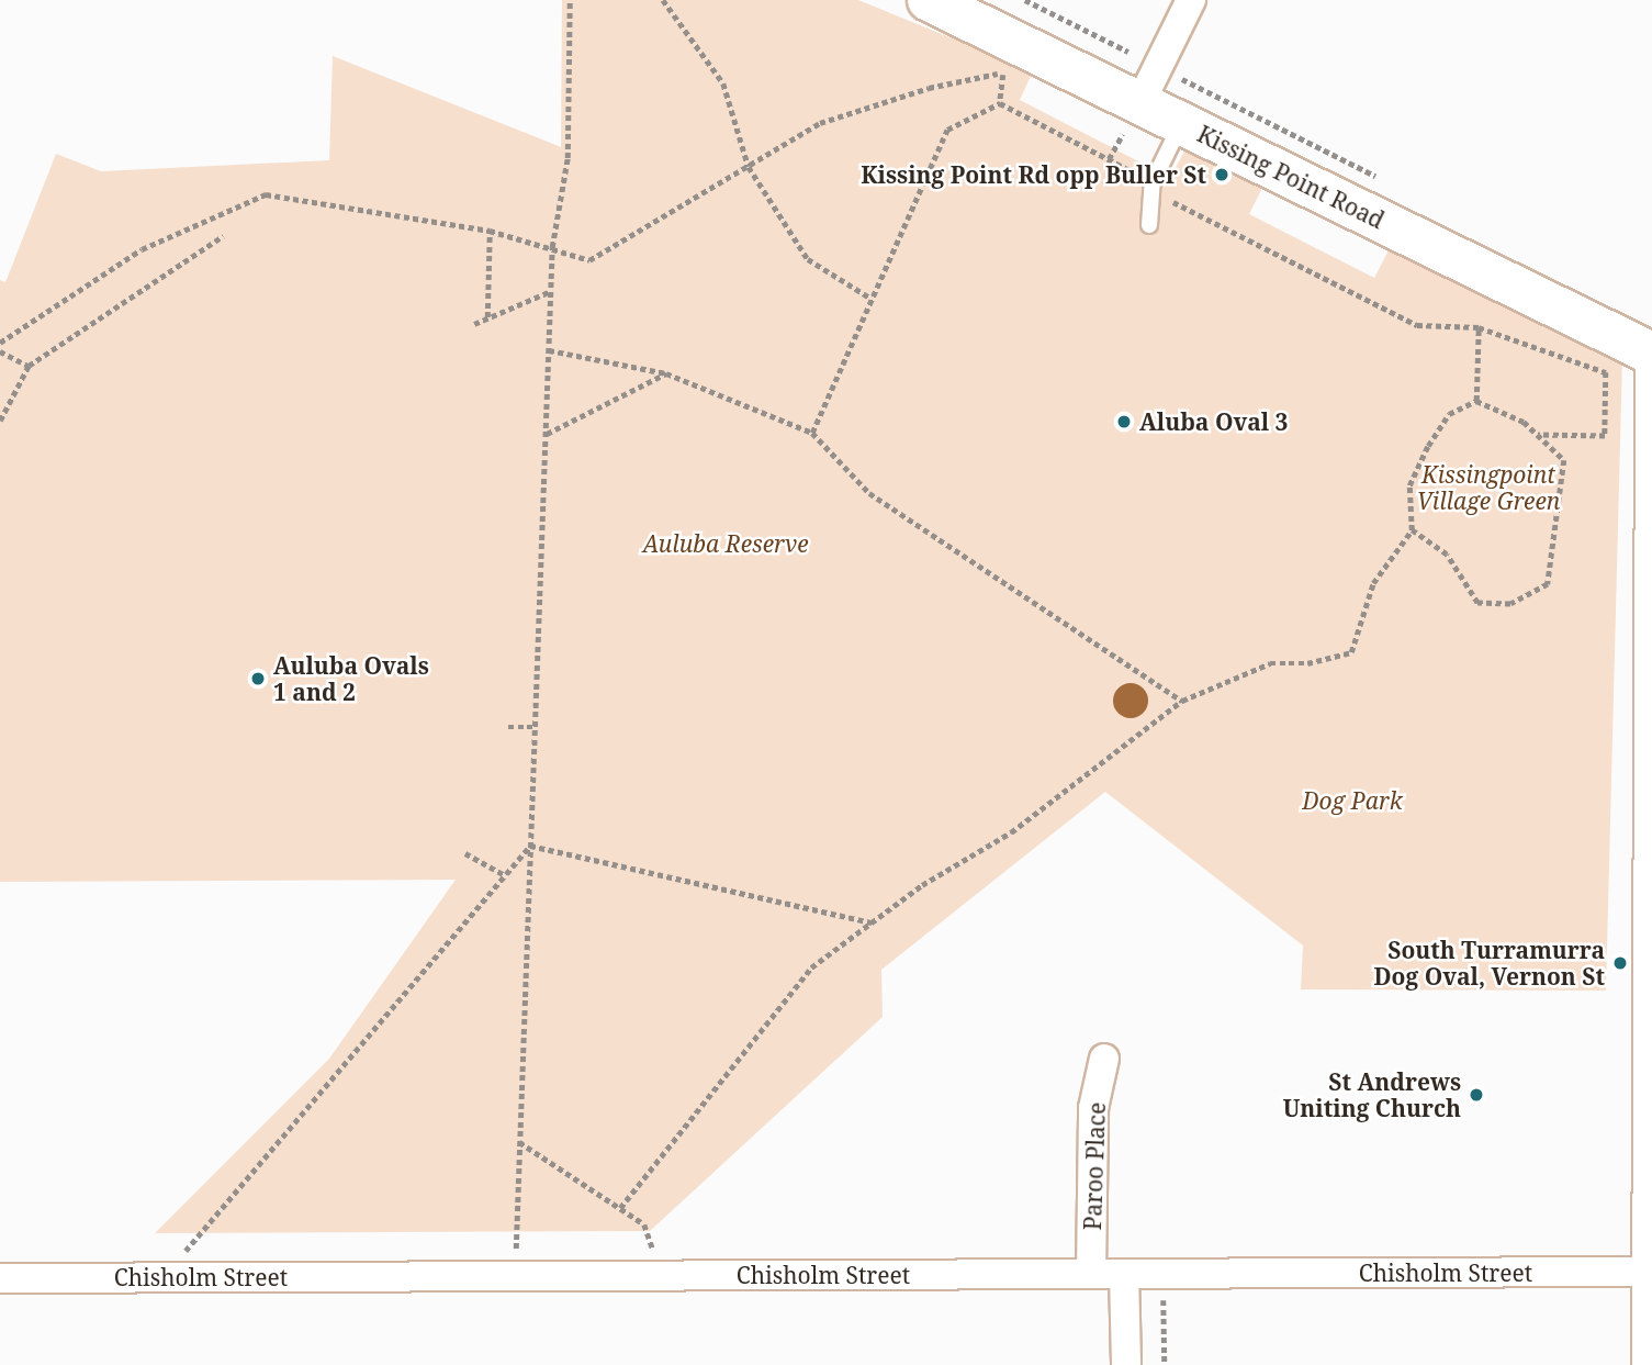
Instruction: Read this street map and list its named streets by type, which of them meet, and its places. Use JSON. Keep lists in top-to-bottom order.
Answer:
{
  "streets": {
    "street": ["Kissing Point Road", "Paroo Place", "Chisholm Street"]
  },
  "crossings": [
    ["Paroo Place", "Chisholm Street"]
  ],
  "parks": ["Kissingpoint Village Green", "Auluba Reserve", "Dog Park"],
  "places": [
    "Kissing Point Rd opp Buller St",
    "Aluba Oval 3",
    "Auluba Ovals 1 and 2",
    "South Turramurra Dog Oval, Vernon St",
    "St Andrews Uniting Church"
  ]
}
